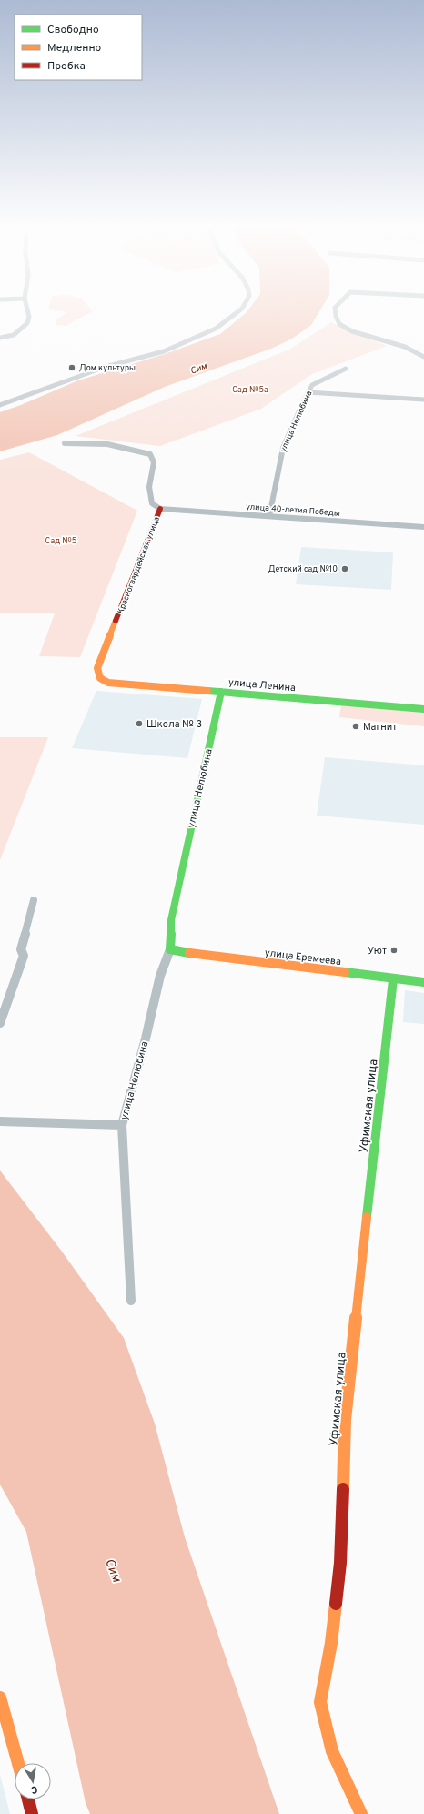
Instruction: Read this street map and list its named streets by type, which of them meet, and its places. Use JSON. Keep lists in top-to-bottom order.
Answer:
{
  "streets": {
    "street": [
      "улица Нелюбина",
      "улица 40-летия Победы",
      "Красногвардейская улица",
      "улица Ленина",
      "улица Еремеева",
      "Уфимская улица"
    ]
  },
  "crossings": [
    ["улица Нелюбина", "улица 40-летия Победы"],
    ["улица Нелюбина", "улица Ленина"],
    ["улица Нелюбина", "улица Еремеева"],
    ["улица 40-летия Победы", "Красногвардейская улица"],
    ["Красногвардейская улица", "улица Ленина"],
    ["улица Еремеева", "Уфимская улица"]
  ],
  "water": ["Сим"],
  "parks": ["Сад №5а", "Сад №5"],
  "places": [
    "Дом культуры",
    "Детский сад №10",
    "Школа № 3",
    "Магнит",
    "Уют"
  ],
  "legend": ["Свободно", "Медленно", "Пробка"],
  "north": "bottom"
}
